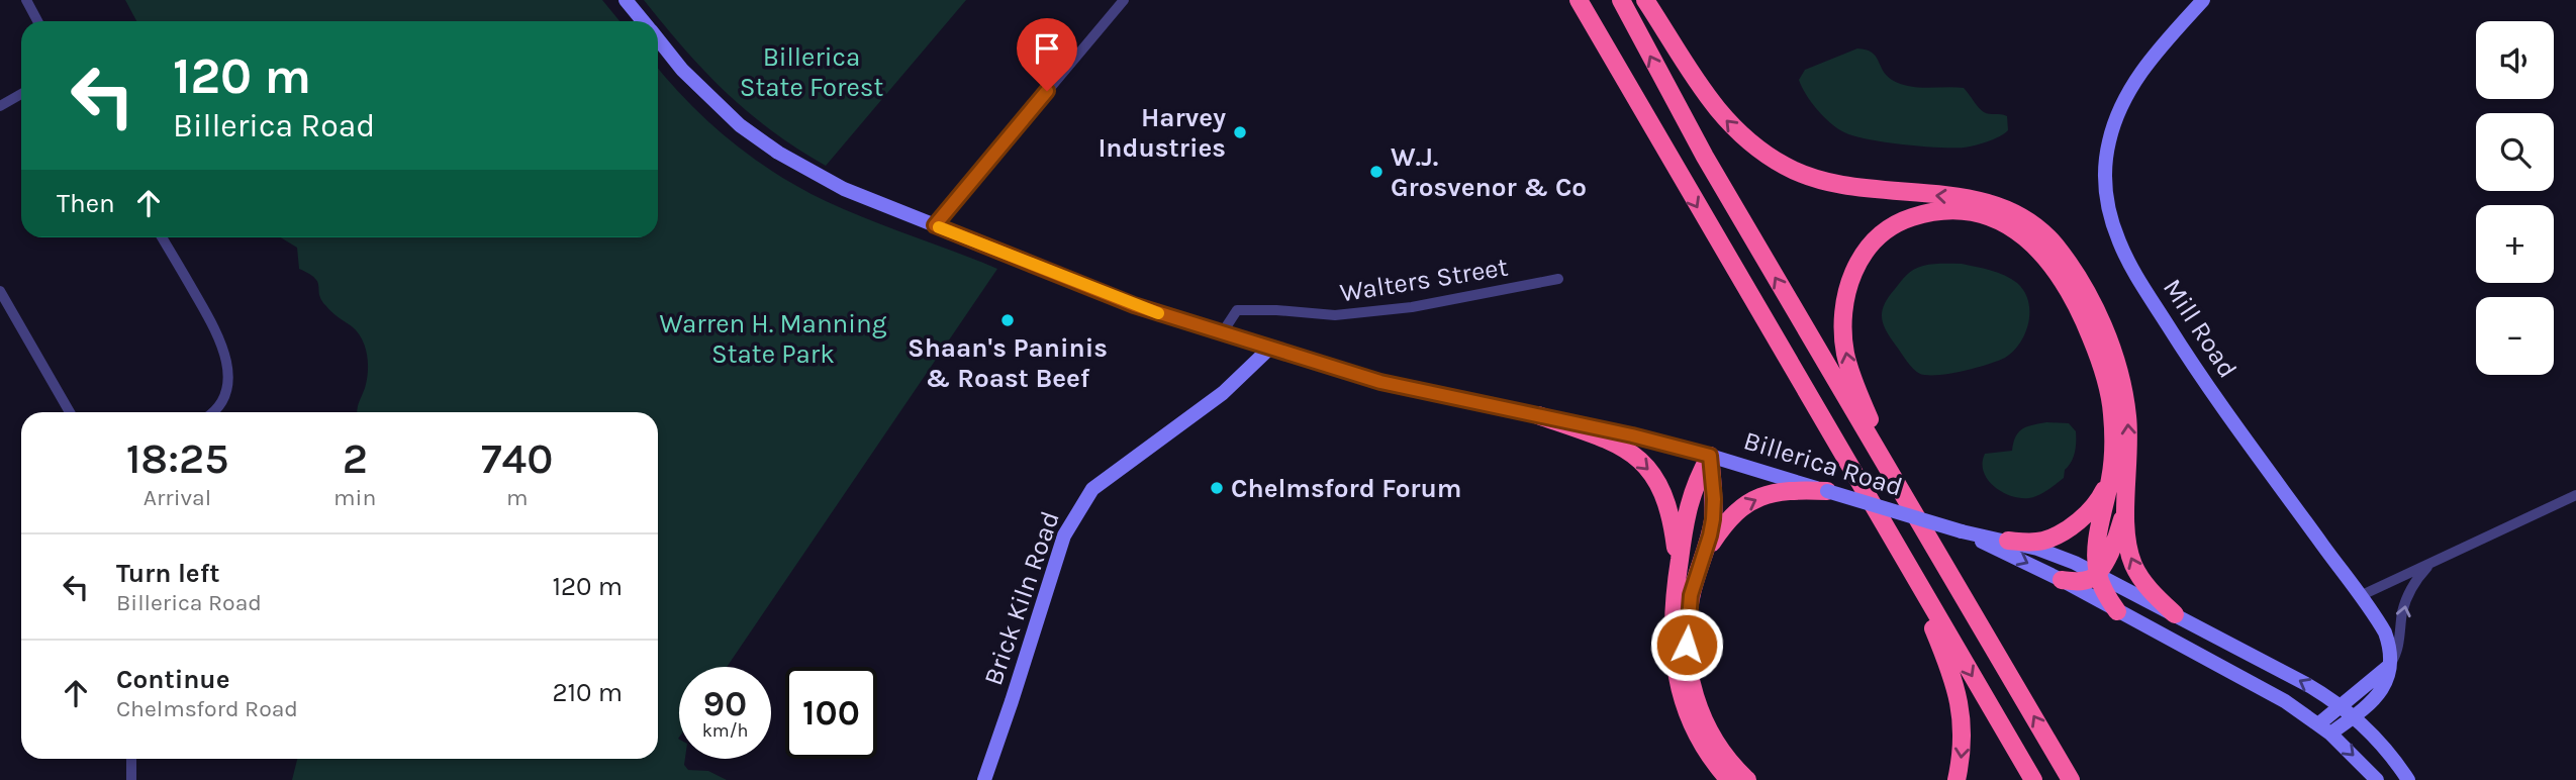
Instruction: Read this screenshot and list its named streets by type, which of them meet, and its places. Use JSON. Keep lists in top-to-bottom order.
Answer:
{
  "streets": {
    "main road": ["Mill Road", "Billerica Road", "Brick Kiln Road"],
    "street": ["Walters Street"]
  },
  "crossings": [
    ["Walters Street", "Billerica Road"],
    ["Mill Road", "Billerica Road"],
    ["Billerica Road", "Brick Kiln Road"]
  ],
  "parks": ["Billerica State Forest", "Warren H. Manning State Park"],
  "places": [
    "Harvey Industries",
    "W.J. Grosvenor & Co",
    "Shaan's Paninis & Roast Beef",
    "Chelmsford Forum"
  ],
  "page": {
    "map_buttons": ["+", "−"],
    "turn": ["120 m", "Billerica Road"],
    "then": "Then",
    "eta": [
      "18:25",
      "Arrival",
      "2",
      "min",
      "740",
      "m"
    ],
    "list": [
      {
        "name": "Turn left",
        "note": "Billerica Road",
        "value": "120 m"
      },
      {
        "name": "Continue",
        "note": "Chelmsford Road",
        "value": "210 m"
      }
    ],
    "speed": "90 km/h",
    "limit": "100"
  }
}
